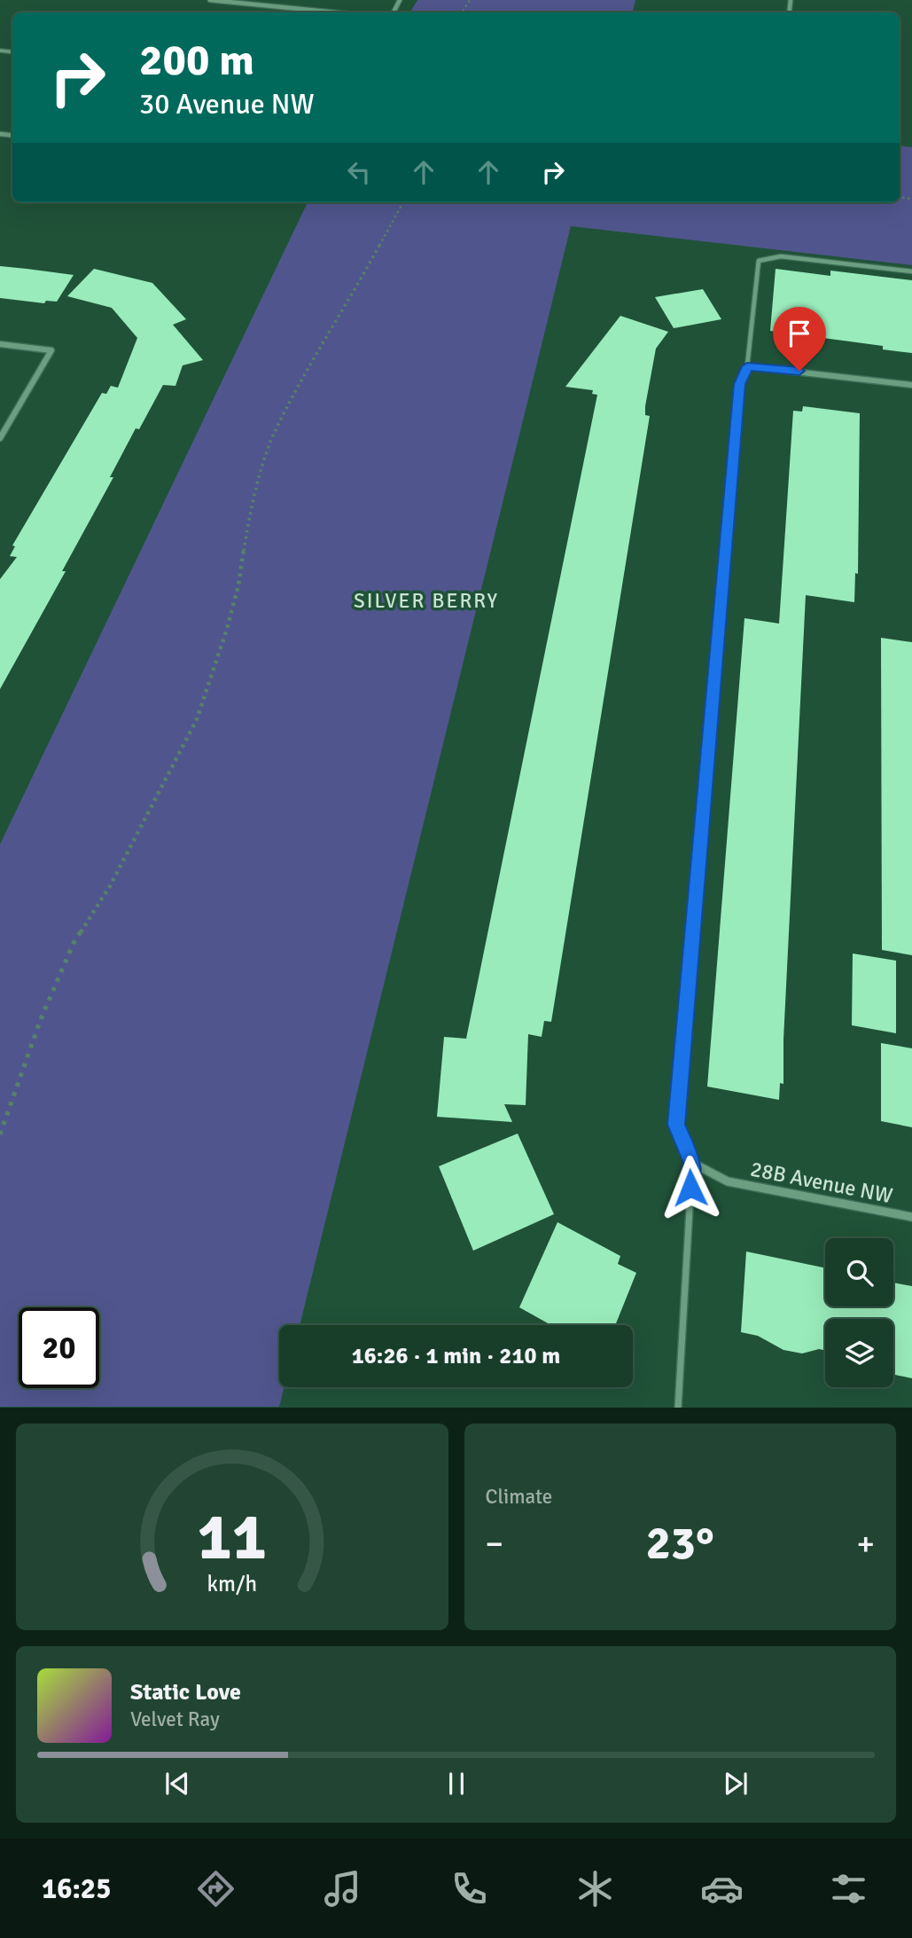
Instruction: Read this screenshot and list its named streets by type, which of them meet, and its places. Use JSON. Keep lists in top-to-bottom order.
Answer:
{
  "streets": {
    "street": ["28B Avenue NW"]
  },
  "districts": ["SILVER BERRY"],
  "page": {
    "turn": ["200 m", "30 Avenue NW"],
    "limit": "20",
    "trip": "16:26 · 1 min · 210 m",
    "tile": "Climate",
    "heat": ["−", "23°", "+"],
    "song": ["Static Love", "Velvet Ray"],
    "tabs": "16:25",
    "gauge": ["11", "km/h"]
  }
}
